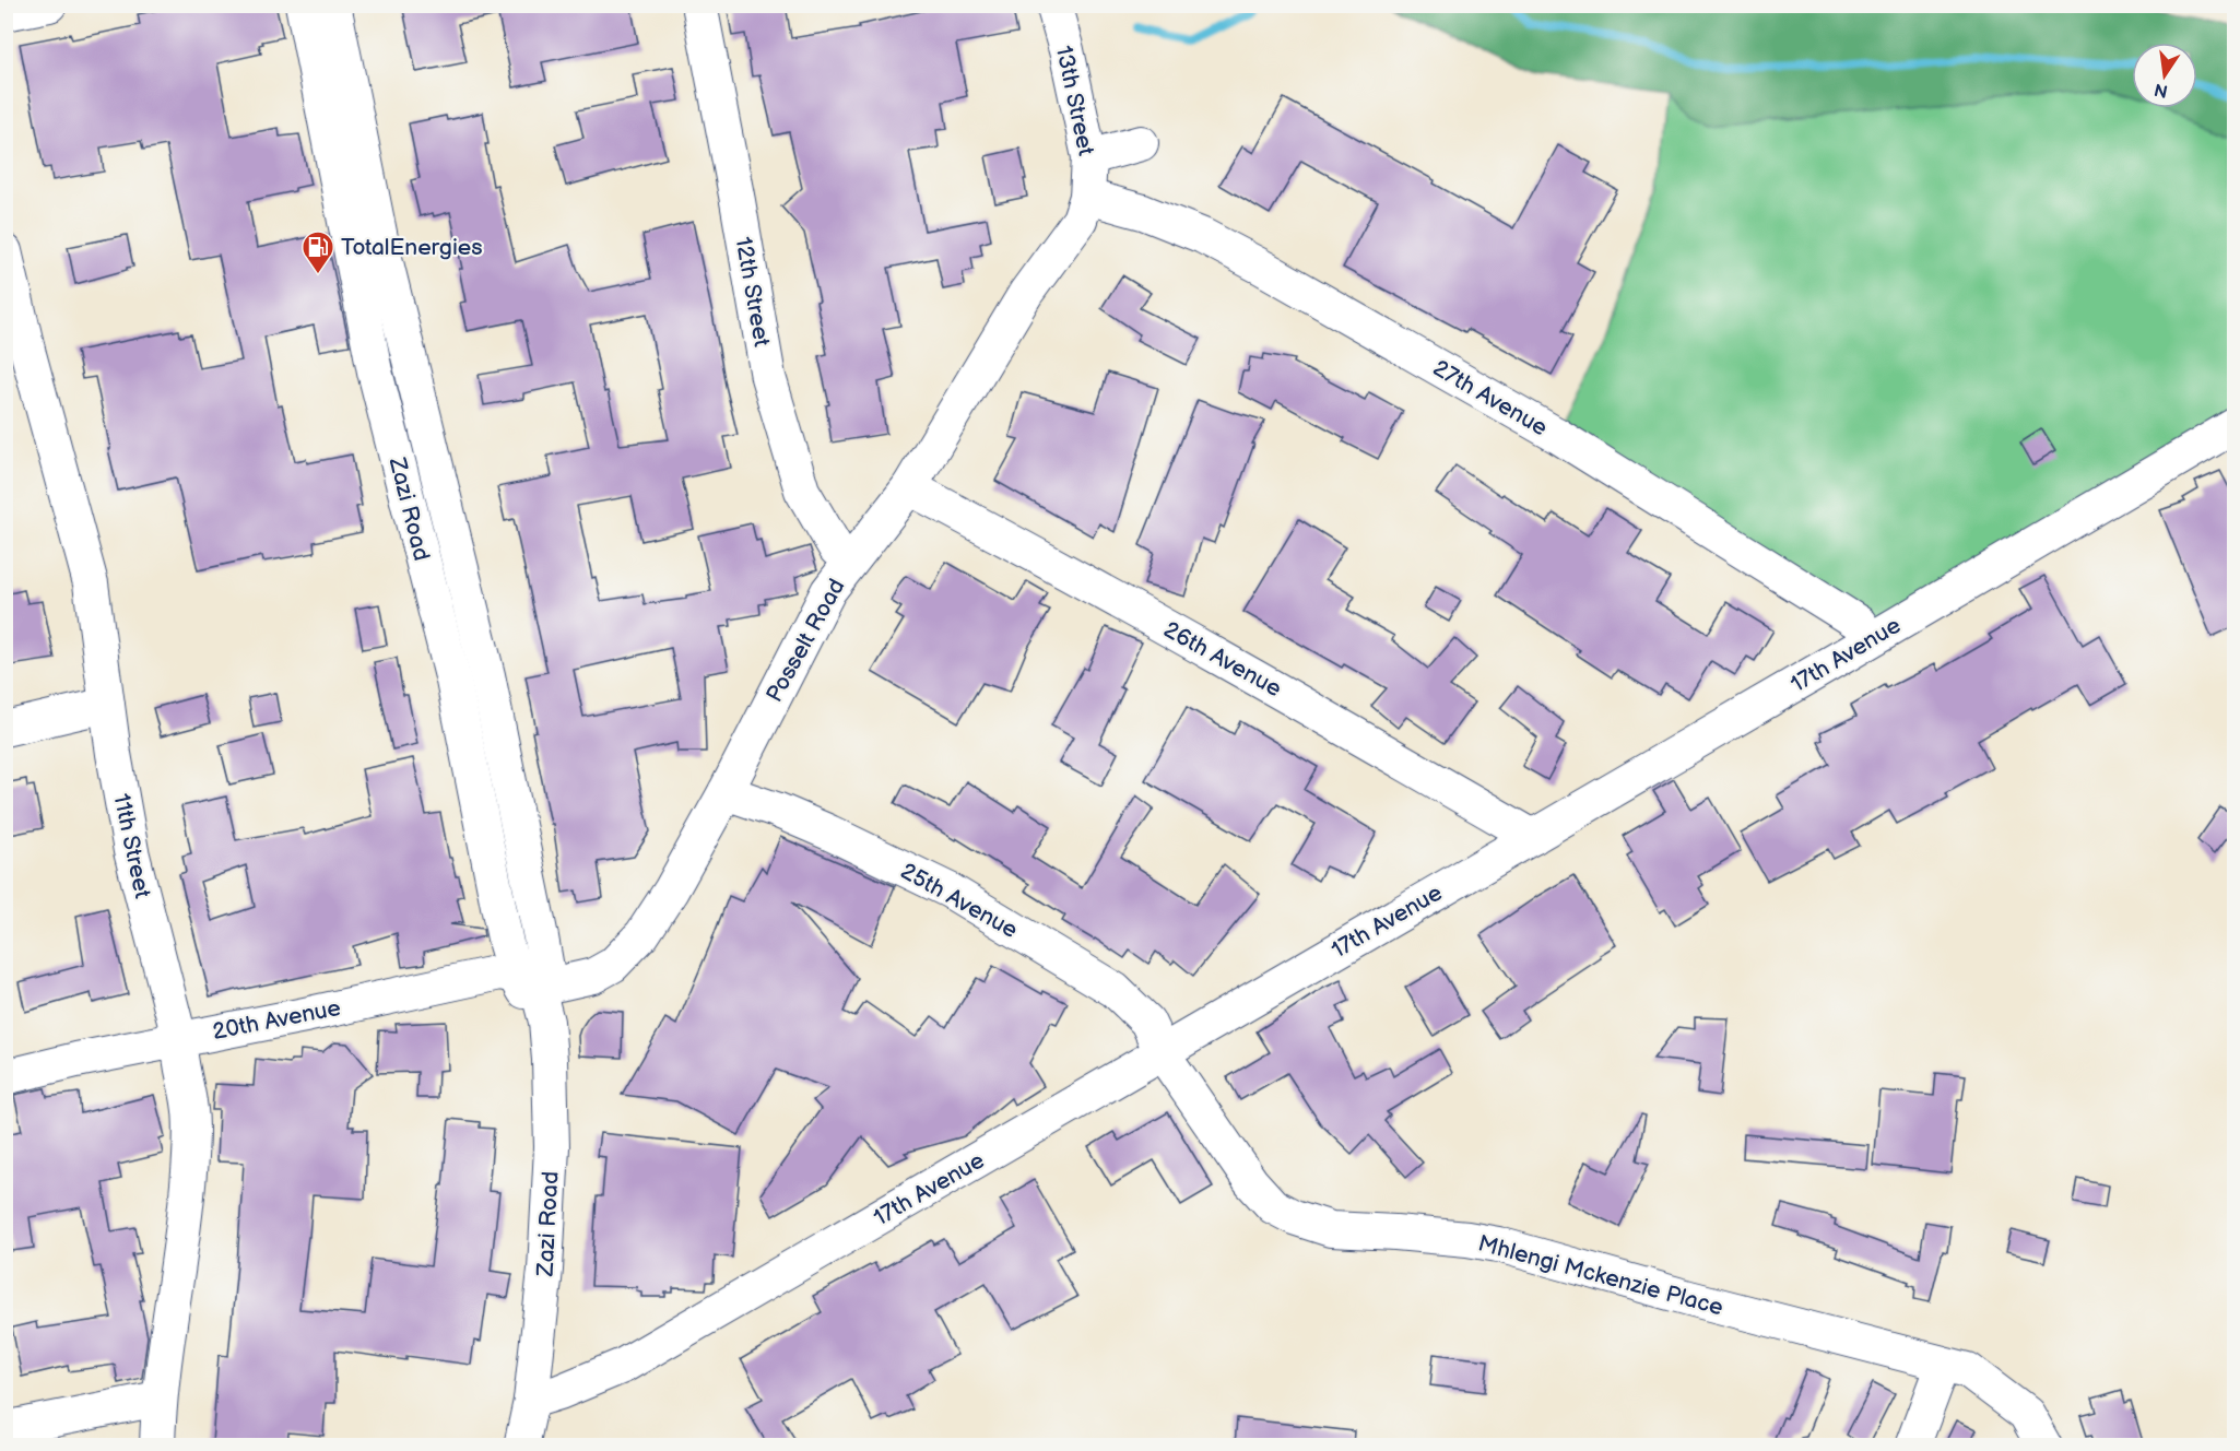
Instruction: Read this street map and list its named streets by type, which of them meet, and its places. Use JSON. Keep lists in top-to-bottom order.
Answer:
{
  "streets": {
    "street": [
      "13th Street",
      "12th Street",
      "27th Avenue",
      "Zazi Road",
      "Posselt Road",
      "17th Avenue",
      "26th Avenue",
      "11th Street",
      "25th Avenue",
      "20th Avenue",
      "Mhlengi Mckenzie Place"
    ]
  },
  "crossings": [
    ["13th Street", "27th Avenue"],
    ["13th Street", "Posselt Road"],
    ["12th Street", "Posselt Road"],
    ["27th Avenue", "Posselt Road"],
    ["27th Avenue", "17th Avenue"],
    ["Zazi Road", "Posselt Road"],
    ["Zazi Road", "17th Avenue"],
    ["Zazi Road", "20th Avenue"],
    ["Posselt Road", "26th Avenue"],
    ["Posselt Road", "25th Avenue"],
    ["Posselt Road", "20th Avenue"],
    ["17th Avenue", "26th Avenue"],
    ["17th Avenue", "25th Avenue"],
    ["17th Avenue", "Mhlengi Mckenzie Place"],
    ["11th Street", "20th Avenue"],
    ["25th Avenue", "Mhlengi Mckenzie Place"]
  ],
  "places": {
    "fuel station": ["TotalEnergies"]
  },
  "north": "bottom"
}
